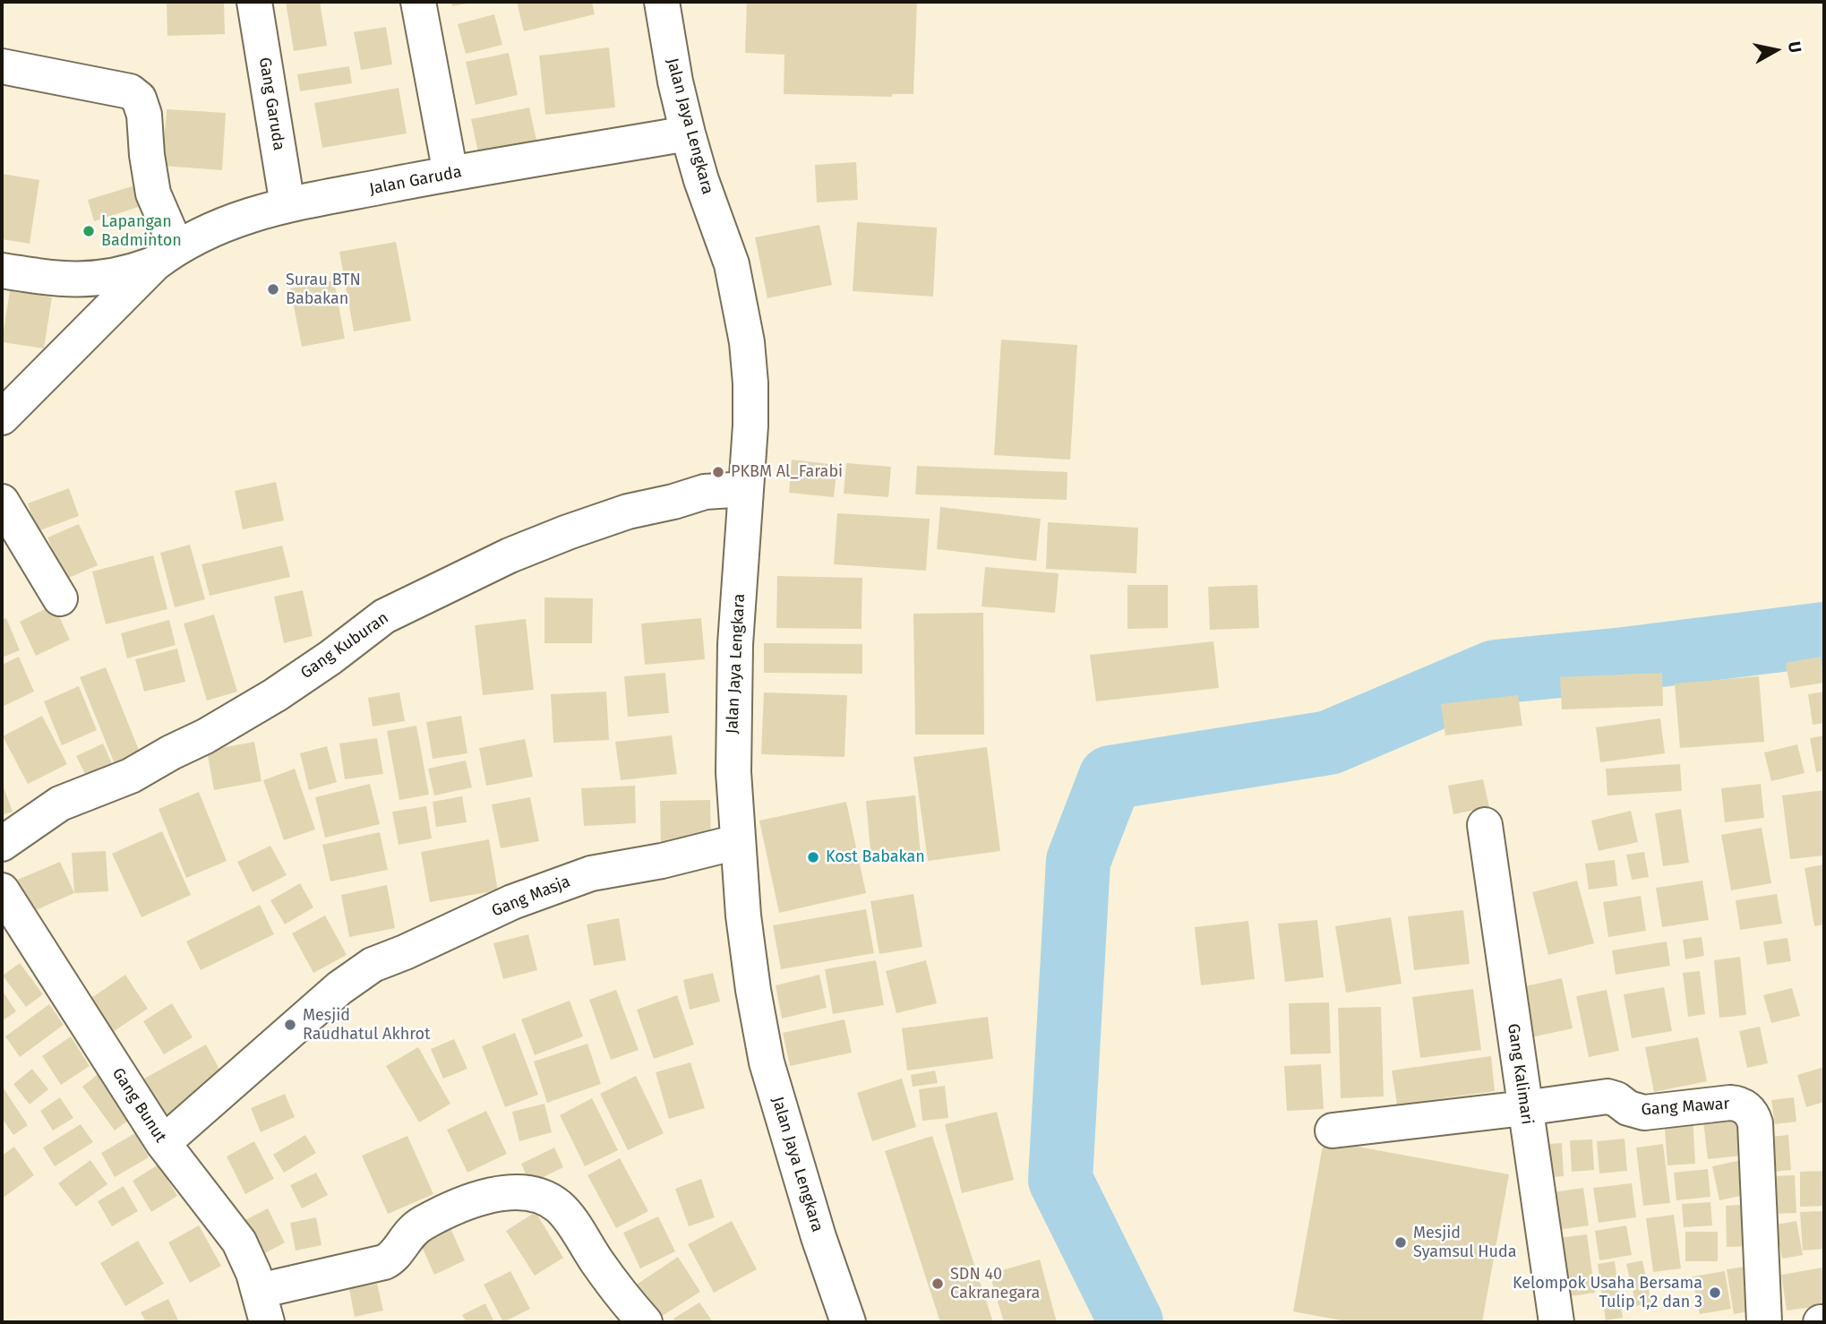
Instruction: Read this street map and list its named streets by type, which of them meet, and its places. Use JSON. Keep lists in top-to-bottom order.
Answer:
{
  "streets": {
    "street": [
      "Gang Garuda",
      "Jalan Jaya Lengkara",
      "Jalan Garuda",
      "Gang Kuburan",
      "Gang Masja",
      "Gang Kalimari",
      "Gang Bunut",
      "Gang Mawar"
    ]
  },
  "crossings": [
    ["Gang Garuda", "Jalan Garuda"],
    ["Jalan Jaya Lengkara", "Jalan Garuda"],
    ["Jalan Jaya Lengkara", "Gang Kuburan"],
    ["Jalan Jaya Lengkara", "Gang Masja"],
    ["Gang Masja", "Gang Bunut"],
    ["Gang Kalimari", "Gang Mawar"]
  ],
  "places": [
    "Lapangan Badminton",
    "Surau BTN Babakan",
    "PKBM Al_Farabi",
    "Kost Babakan",
    "Mesjid Raudhatul Akhrot",
    "Mesjid Syamsul Huda",
    "SDN 40 Cakranegara",
    "Kelompok Usaha Bersama Tulip 1,2 dan 3"
  ],
  "north": "right"
}
